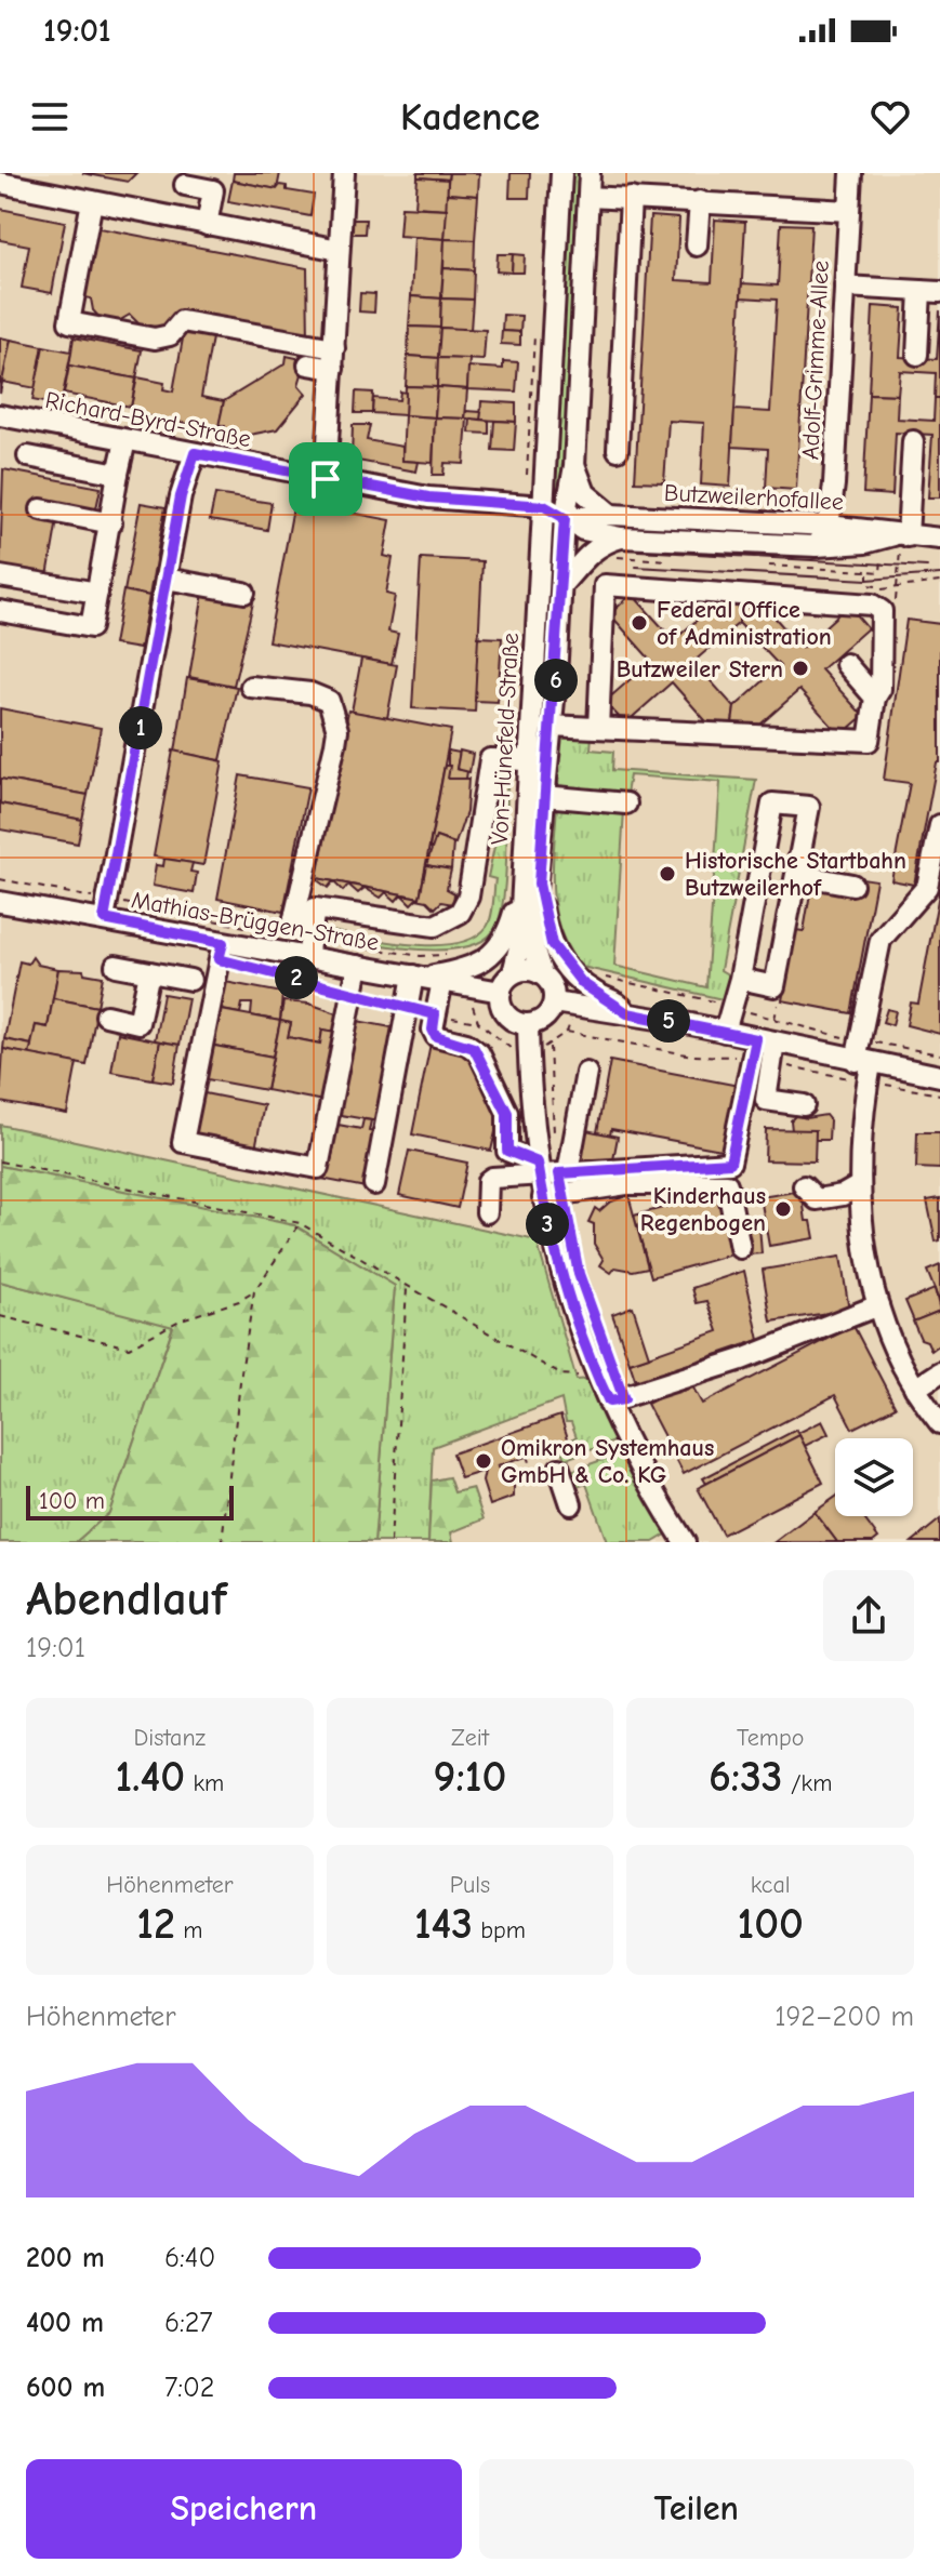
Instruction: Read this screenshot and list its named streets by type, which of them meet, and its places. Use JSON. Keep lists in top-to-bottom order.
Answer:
{
  "streets": {
    "street": [
      "Adolf-Grimme-Allee",
      "Richard-Byrd-Straße",
      "Butzweilerhofallee",
      "Von-Hünefeld-Straße",
      "Mathias-Brüggen-Straße"
    ]
  },
  "crossings": [
    ["Adolf-Grimme-Allee", "Butzweilerhofallee"],
    ["Richard-Byrd-Straße", "Von-Hünefeld-Straße"],
    ["Butzweilerhofallee", "Von-Hünefeld-Straße"],
    ["Von-Hünefeld-Straße", "Mathias-Brüggen-Straße"]
  ],
  "places": [
    "Federal Office of Administration",
    "Butzweiler Stern",
    "Historische Startbahn Butzweilerhof",
    "Kinderhaus Regenbogen",
    "Omikron Systemhaus GmbH & Co. KG"
  ],
  "scale_bar": "100 m",
  "page": {
    "status": "19:01",
    "header": "Kadence",
    "pins": [
      "6",
      "1",
      "2",
      "5",
      "3"
    ],
    "scale": "100 m",
    "heading": ["Abendlauf", "19:01"],
    "stats": [
      ["Distanz", "1.40 km"],
      ["Zeit", "9:10"],
      ["Tempo", "6:33 /km"],
      ["Höhenmeter", "12 m"],
      ["Puls", "143 bpm"],
      ["kcal", "100"]
    ],
    "chart": ["Höhenmeter", "192–200 m"],
    "list": [
      {
        "name": "200 m",
        "note": "6:40"
      },
      {
        "name": "400 m",
        "note": "6:27"
      },
      {
        "name": "600 m",
        "note": "7:02"
      }
    ],
    "buttons": ["Speichern", "Teilen"]
  }
}
